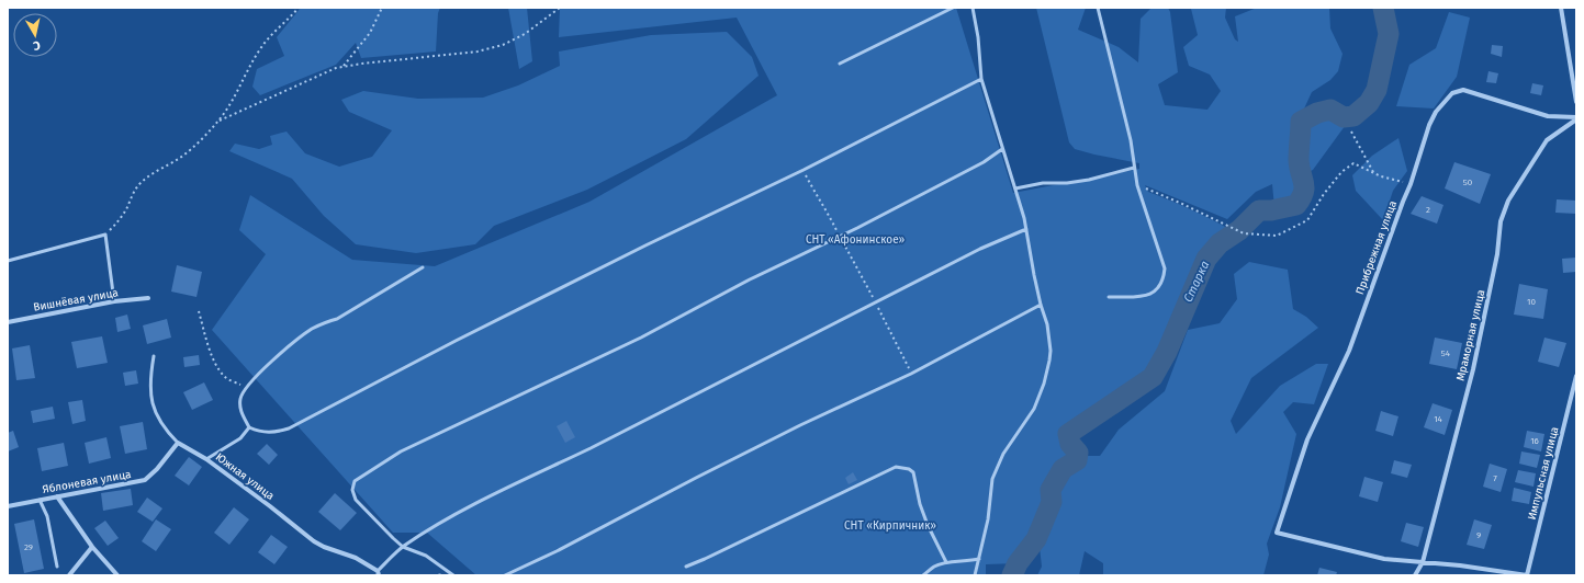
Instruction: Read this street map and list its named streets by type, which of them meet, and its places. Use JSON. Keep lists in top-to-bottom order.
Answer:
{
  "streets": {
    "street": [
      "Прибрежная улица",
      "Вишнёвая улица",
      "Мраморная улица",
      "Импульсная улица",
      "Южная улица",
      "Яблоневая улица"
    ]
  },
  "crossings": [
    ["Прибрежная улица", "Мраморная улица"],
    ["Южная улица", "Яблоневая улица"]
  ],
  "water": ["Старка"],
  "parks": ["СНТ «Афонинское»", "СНТ «Кирпичник»"],
  "house_numbers": [
    "50",
    "2",
    "10",
    "54",
    "14",
    "16",
    "7",
    "9",
    "29"
  ],
  "north": "bottom"
}
